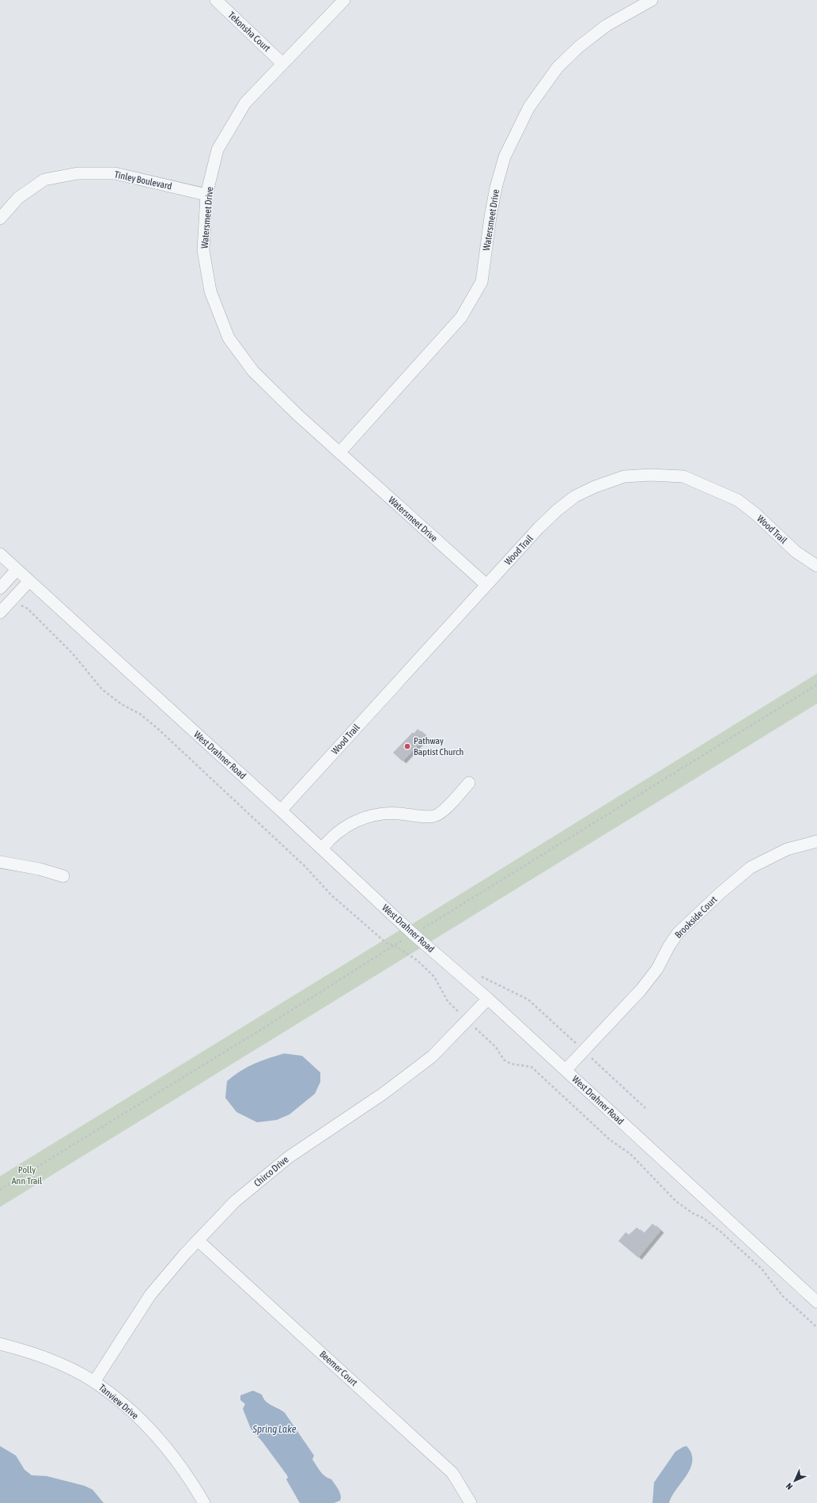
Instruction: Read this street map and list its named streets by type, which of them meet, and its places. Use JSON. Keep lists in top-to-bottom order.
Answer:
{
  "streets": {
    "street": [
      "Tekonsha Court",
      "Tinley Boulevard",
      "Watersmeet Drive",
      "Wood Trail",
      "West Drahner Road",
      "Brookside Court",
      "Chirco Drive",
      "Beemer Court",
      "Tanview Drive"
    ]
  },
  "crossings": [
    ["Tekonsha Court", "Watersmeet Drive"],
    ["Tinley Boulevard", "Watersmeet Drive"],
    ["Watersmeet Drive", "Wood Trail"],
    ["Wood Trail", "West Drahner Road"],
    ["West Drahner Road", "Brookside Court"],
    ["West Drahner Road", "Chirco Drive"],
    ["Chirco Drive", "Beemer Court"],
    ["Chirco Drive", "Tanview Drive"]
  ],
  "water": ["Spring Lake"],
  "parks": ["Polly Ann Trail"],
  "places": ["Pathway Baptist Church"],
  "north": "bottom left"
}
